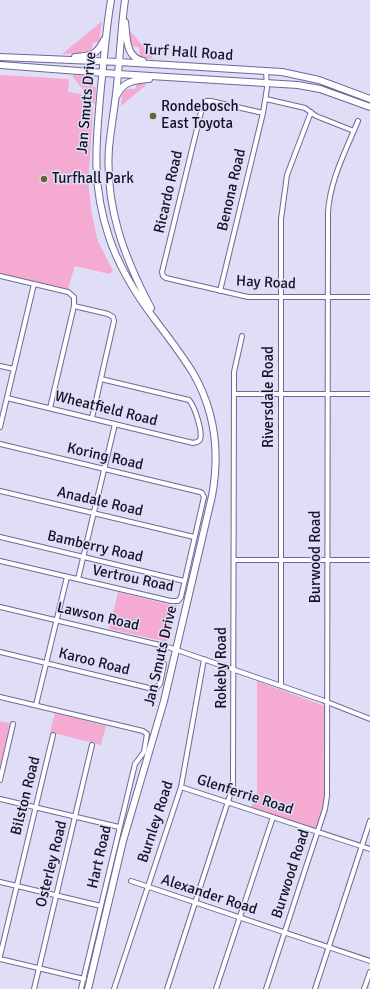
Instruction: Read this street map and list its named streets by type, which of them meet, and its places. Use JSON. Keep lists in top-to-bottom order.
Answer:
{
  "streets": {
    "main road": ["Turf Hall Road", "Jan Smuts Drive"],
    "street": [
      "Benona Road",
      "Ricardo Road",
      "Hay Road",
      "Riversdale Road",
      "Wheatfield Road",
      "Koring Road",
      "Anadale Road",
      "Bamberry Road",
      "Burwood Road",
      "Vertrou Road",
      "Lawson Road",
      "Karoo Road",
      "Rokeby Road",
      "Glenferrie Road",
      "Bilston Road",
      "Burnley Road",
      "Hart Road",
      "Osterley Road",
      "Alexander Road"
    ]
  },
  "crossings": [
    ["Turf Hall Road", "Jan Smuts Drive"],
    ["Turf Hall Road", "Benona Road"],
    ["Jan Smuts Drive", "Lawson Road"],
    ["Benona Road", "Ricardo Road"],
    ["Benona Road", "Hay Road"],
    ["Ricardo Road", "Hay Road"],
    ["Hay Road", "Riversdale Road"],
    ["Hay Road", "Burwood Road"],
    ["Riversdale Road", "Lawson Road"],
    ["Koring Road", "Vertrou Road"],
    ["Anadale Road", "Vertrou Road"],
    ["Bamberry Road", "Vertrou Road"],
    ["Burwood Road", "Lawson Road"],
    ["Burwood Road", "Glenferrie Road"],
    ["Burwood Road", "Alexander Road"],
    ["Lawson Road", "Rokeby Road"],
    ["Lawson Road", "Burnley Road"],
    ["Rokeby Road", "Glenferrie Road"],
    ["Rokeby Road", "Alexander Road"],
    ["Glenferrie Road", "Burnley Road"],
    ["Burnley Road", "Alexander Road"]
  ],
  "places": ["Rondebosch East Toyota", "Turfhall Park"]
}
